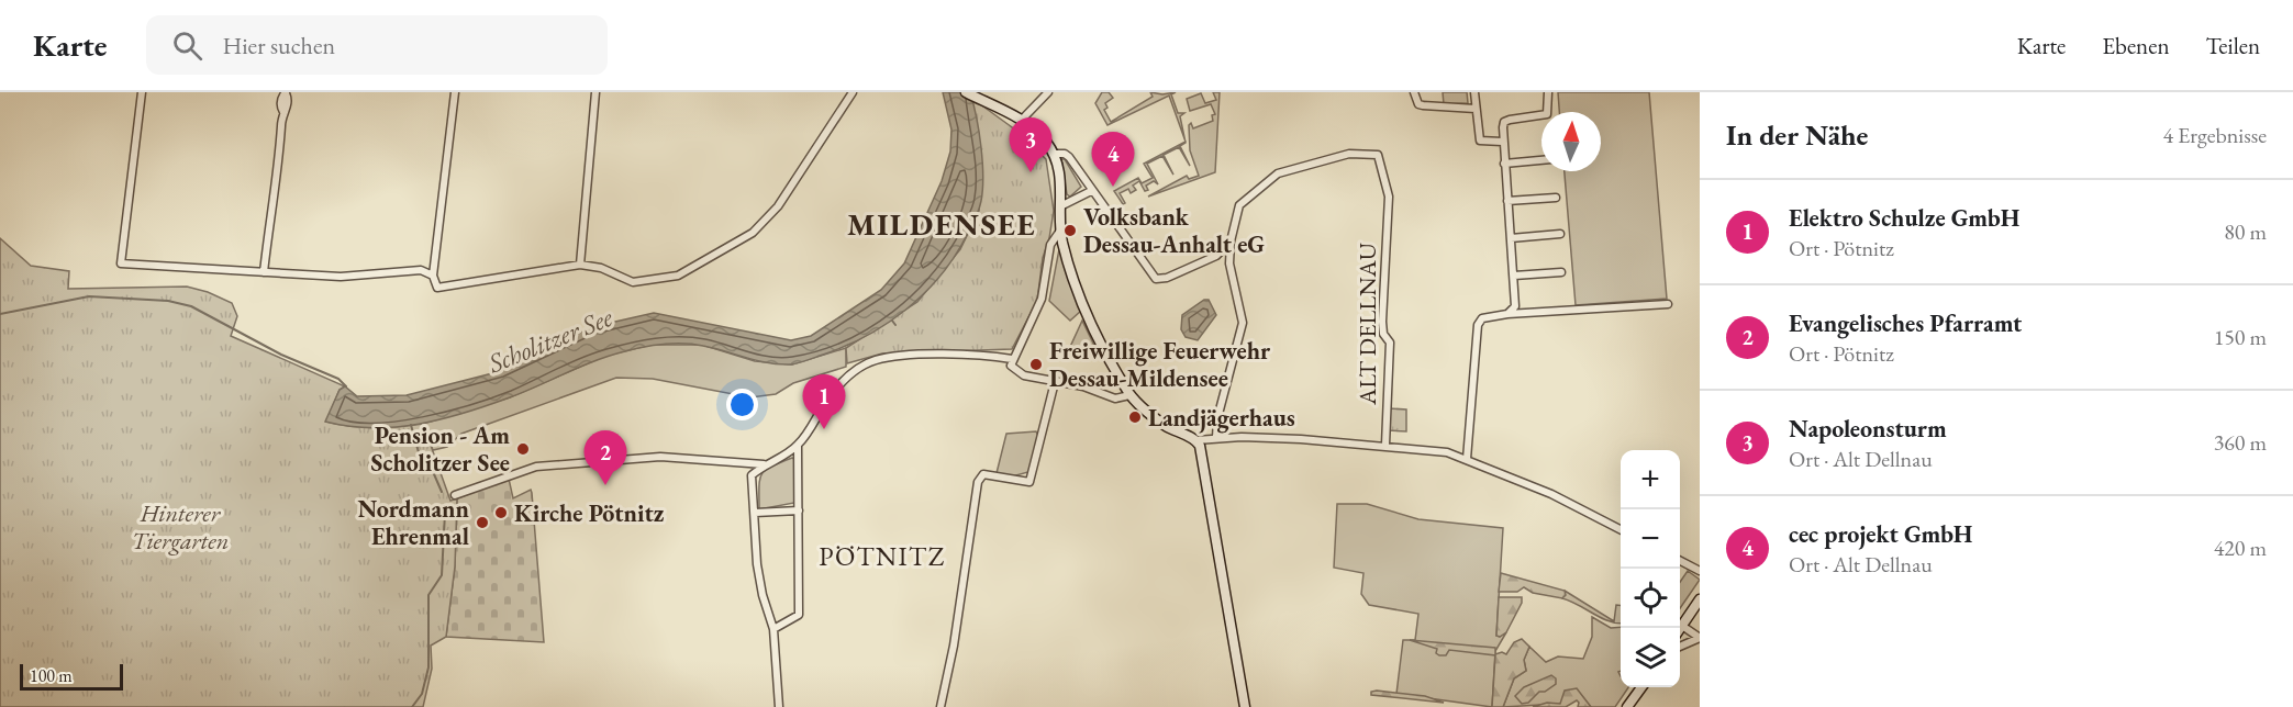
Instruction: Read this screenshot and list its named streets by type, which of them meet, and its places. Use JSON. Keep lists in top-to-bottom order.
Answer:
{
  "streets": {
    "street": ["ALT DELLNAU"]
  },
  "districts": ["MILDENSEE", "PÖTNITZ"],
  "water": ["Scholitzer See"],
  "parks": ["Hinterer Tiergarten"],
  "places": [
    "Volksbank Dessau-Anhalt eG",
    "Freiwillige Feuerwehr Dessau-Mildensee",
    "Landjägerhaus",
    "Pension - Am Scholitzer See",
    "Kirche Pötnitz",
    "Nordmann Ehrenmal"
  ],
  "scale_bar": "100 m",
  "north": "top",
  "page": {
    "header": "Karte",
    "search": "Hier suchen",
    "nav": ["Karte", "Ebenen", "Teilen"],
    "heading": ["In der Nähe", "4 Ergebnisse"],
    "pins": [
      "3",
      "4",
      "1",
      "2"
    ],
    "list": [
      {
        "mark": "1",
        "name": "Elektro Schulze GmbH",
        "note": "Ort · Pötnitz",
        "value": "80 m"
      },
      {
        "mark": "2",
        "name": "Evangelisches Pfarramt",
        "note": "Ort · Pötnitz",
        "value": "150 m"
      },
      {
        "mark": "3",
        "name": "Napoleonsturm",
        "note": "Ort · Alt Dellnau",
        "value": "360 m"
      },
      {
        "mark": "4",
        "name": "cec projekt GmbH",
        "note": "Ort · Alt Dellnau",
        "value": "420 m"
      }
    ],
    "map_buttons": ["+", "−"],
    "scale": "100 m"
  }
}
